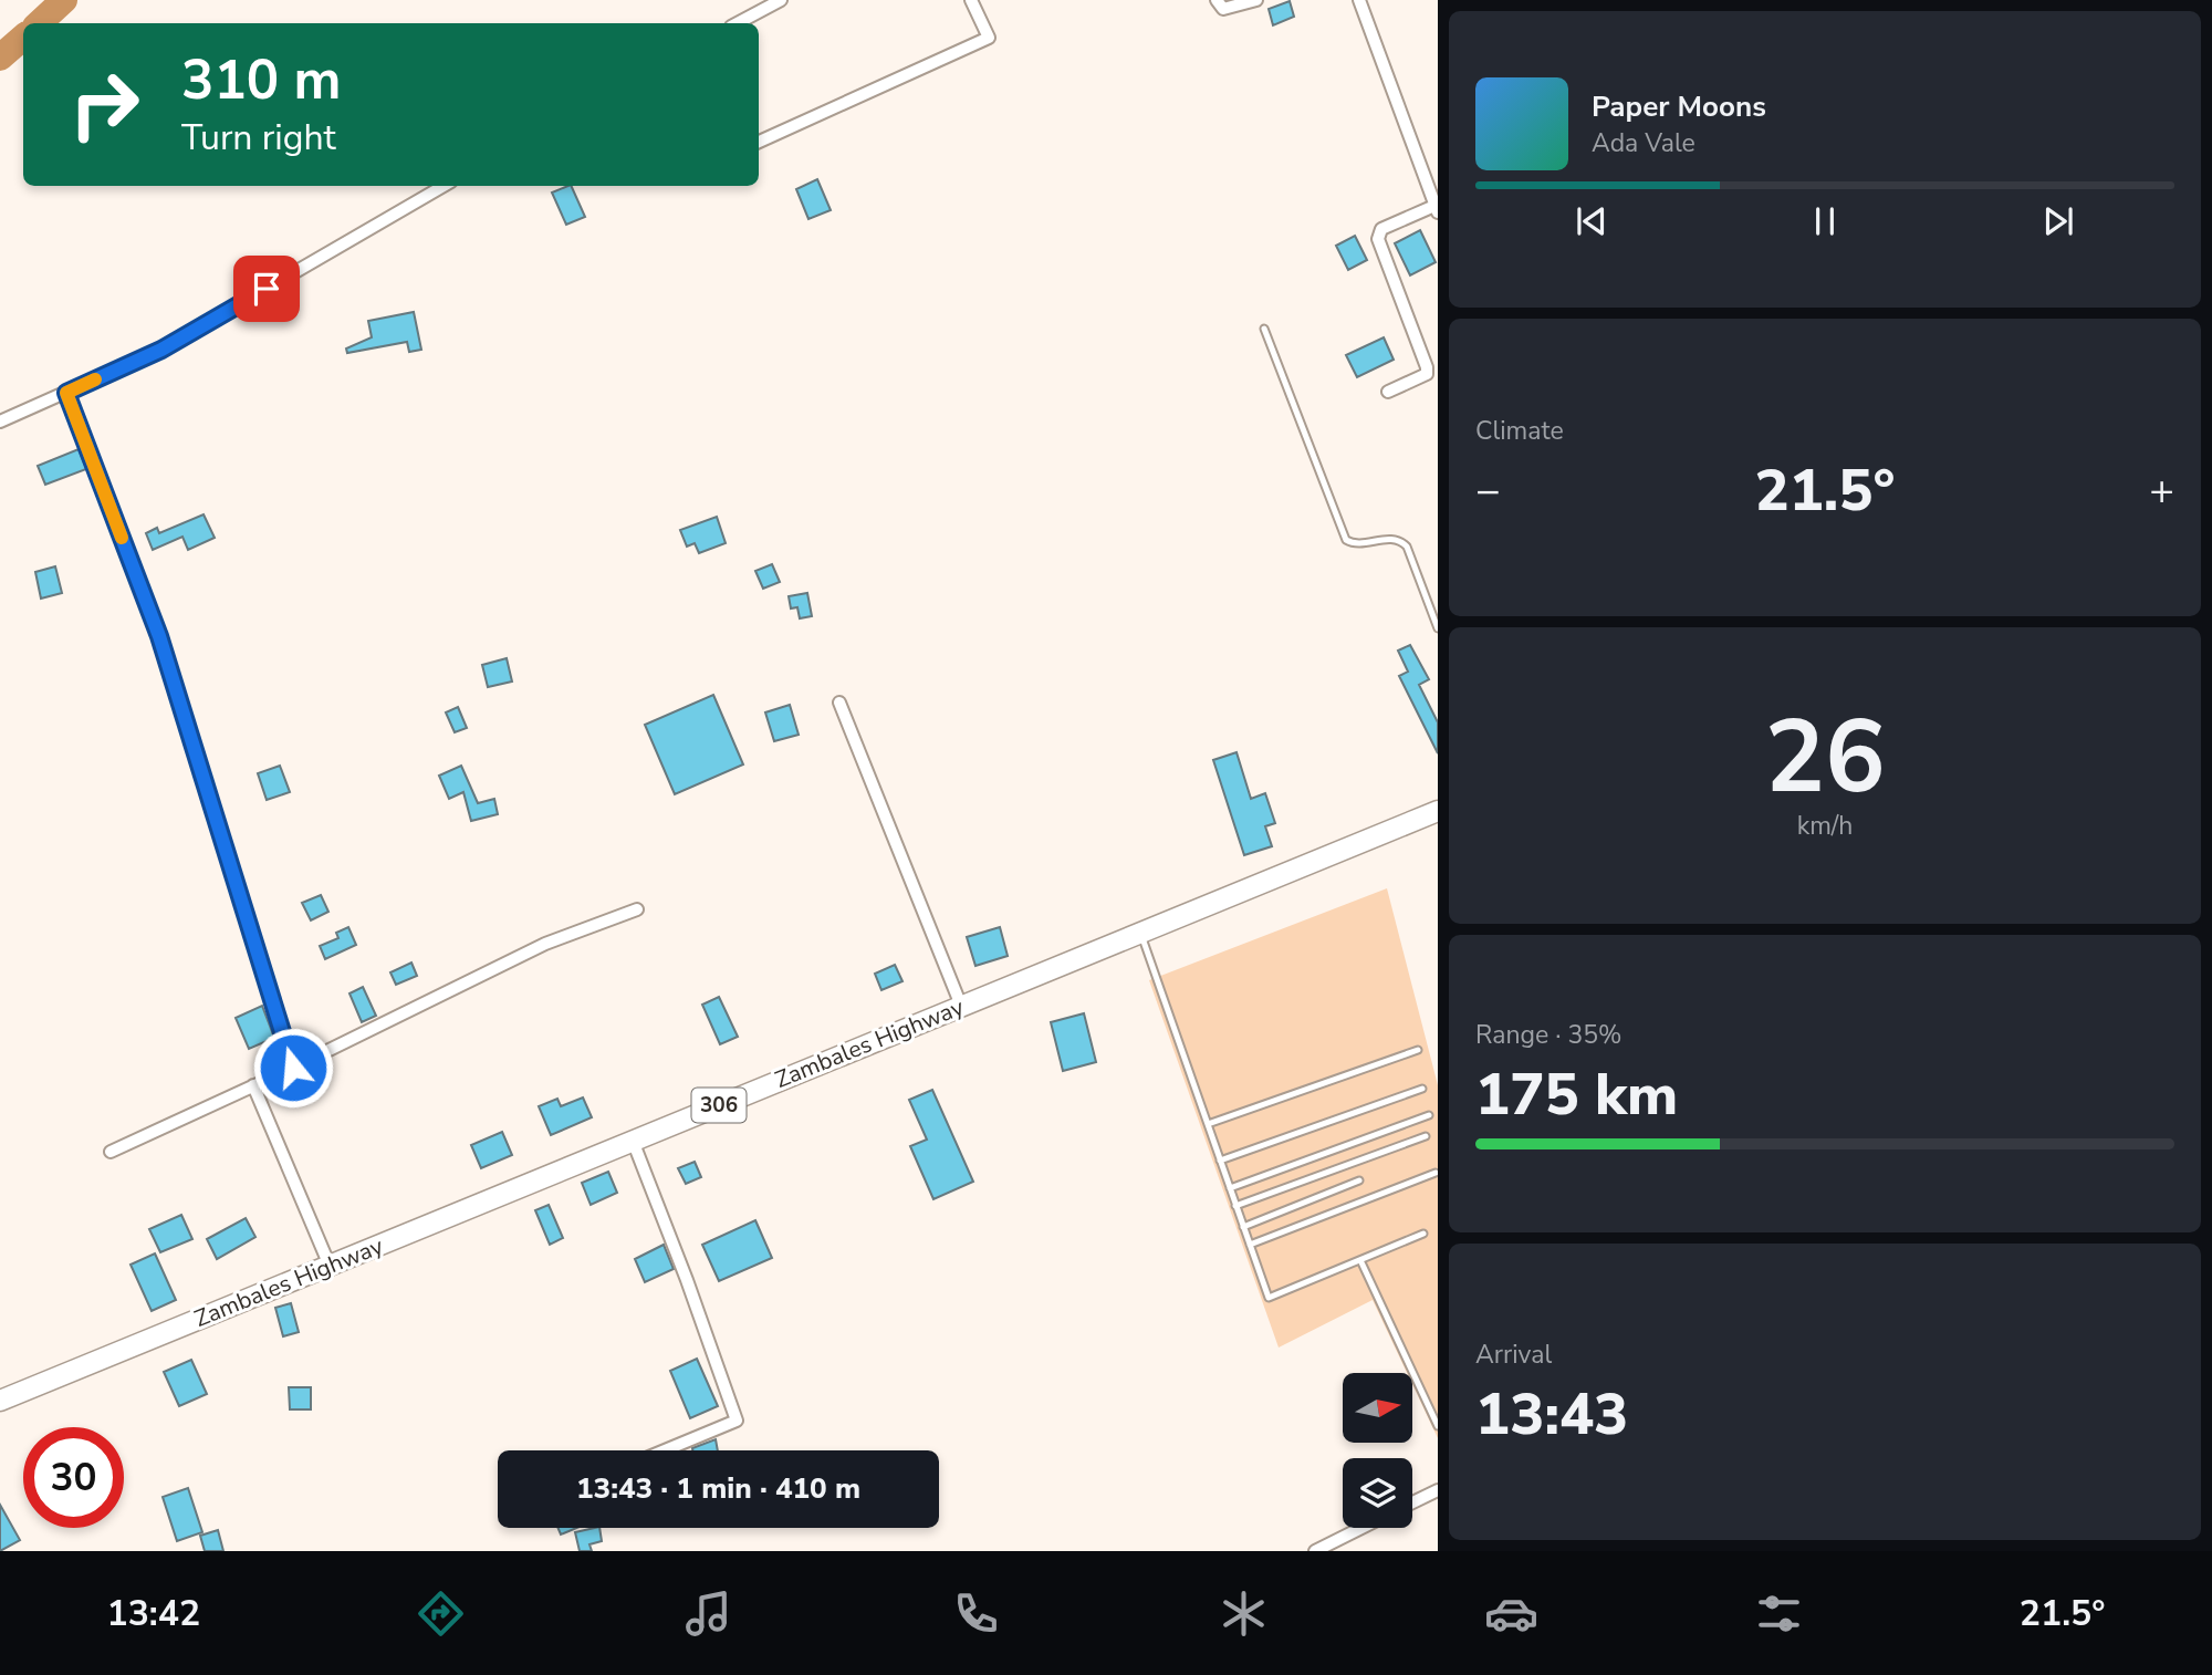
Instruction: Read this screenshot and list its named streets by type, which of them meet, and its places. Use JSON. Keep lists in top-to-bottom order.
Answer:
{
  "streets": {
    "main road": ["Zambales Highway", "306"]
  },
  "north": "right",
  "page": {
    "turn": ["310 m", "Turn right"],
    "song": ["Paper Moons", "Ada Vale"],
    "tile": [
      "Climate",
      ["26", "km/h"],
      ["Range · 35%", "175 km"],
      ["Arrival", "13:43"]
    ],
    "heat": ["−", "21.5°", "+"],
    "limit": "30",
    "trip": "13:43 · 1 min · 410 m",
    "tabs": ["13:42", "21.5°"]
  }
}
